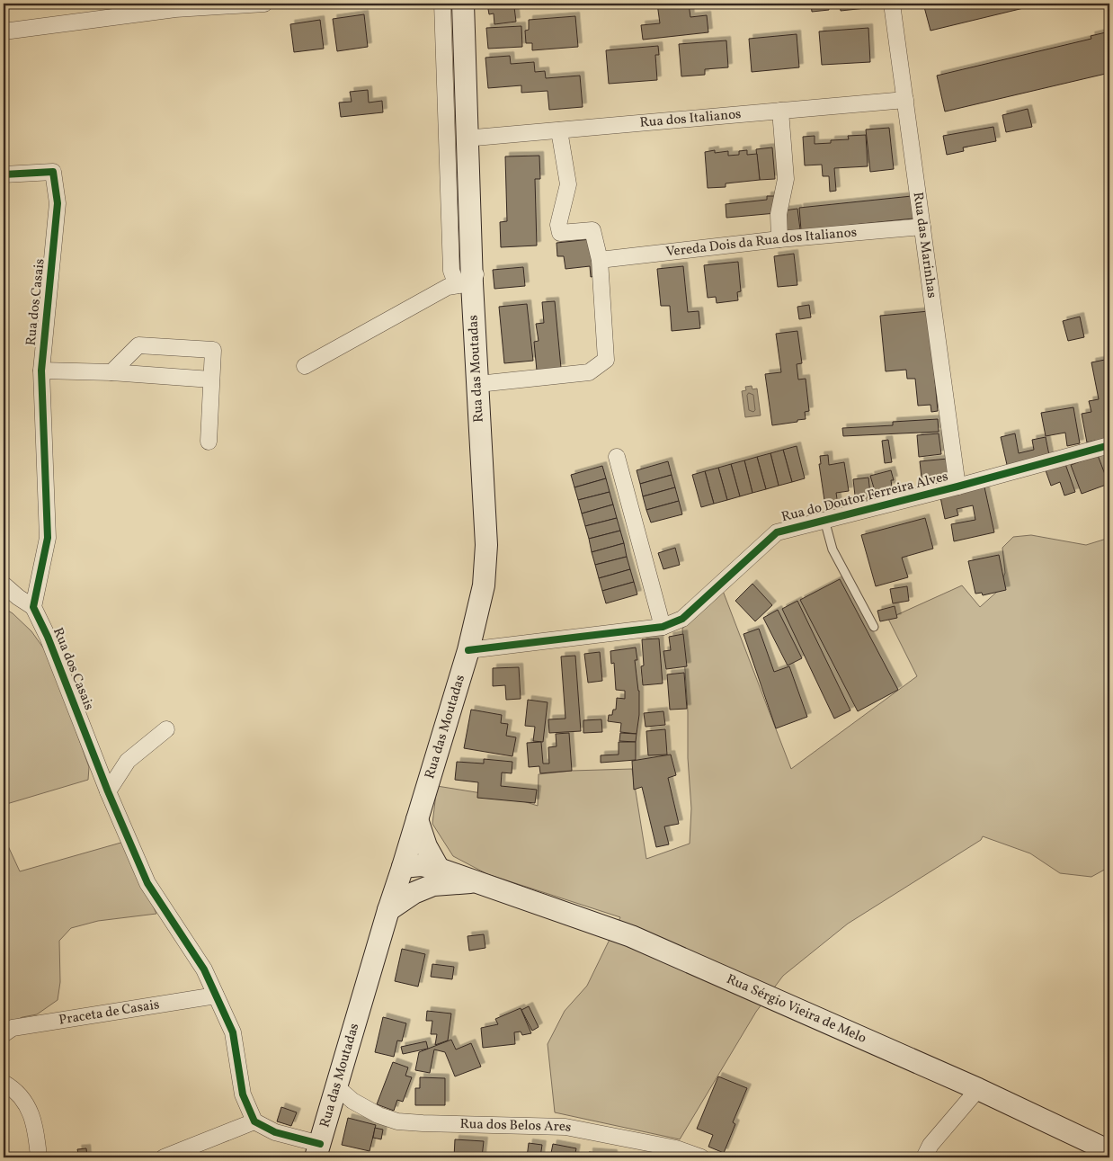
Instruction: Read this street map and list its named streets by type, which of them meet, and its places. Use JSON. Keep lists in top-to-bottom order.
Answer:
{
  "streets": {
    "main road": ["Rua das Moutadas", "Rua Sérgio Vieira de Melo"],
    "street": [
      "Rua dos Italianos",
      "Vereda Dois da Rua dos Italianos",
      "Rua das Marinhas",
      "Rua dos Casais",
      "Rua do Doutor Ferreira Alves",
      "Praceta de Casais",
      "Rua dos Belos Ares"
    ]
  },
  "crossings": [
    ["Rua dos Italianos", "Rua das Marinhas"],
    ["Rua dos Italianos", "Rua das Moutadas"],
    ["Vereda Dois da Rua dos Italianos", "Rua das Marinhas"],
    ["Rua das Marinhas", "Rua do Doutor Ferreira Alves"],
    ["Rua dos Casais", "Praceta de Casais"],
    ["Rua das Moutadas", "Rua do Doutor Ferreira Alves"],
    ["Rua das Moutadas", "Rua Sérgio Vieira de Melo"],
    ["Rua das Moutadas", "Rua dos Belos Ares"]
  ]
}
